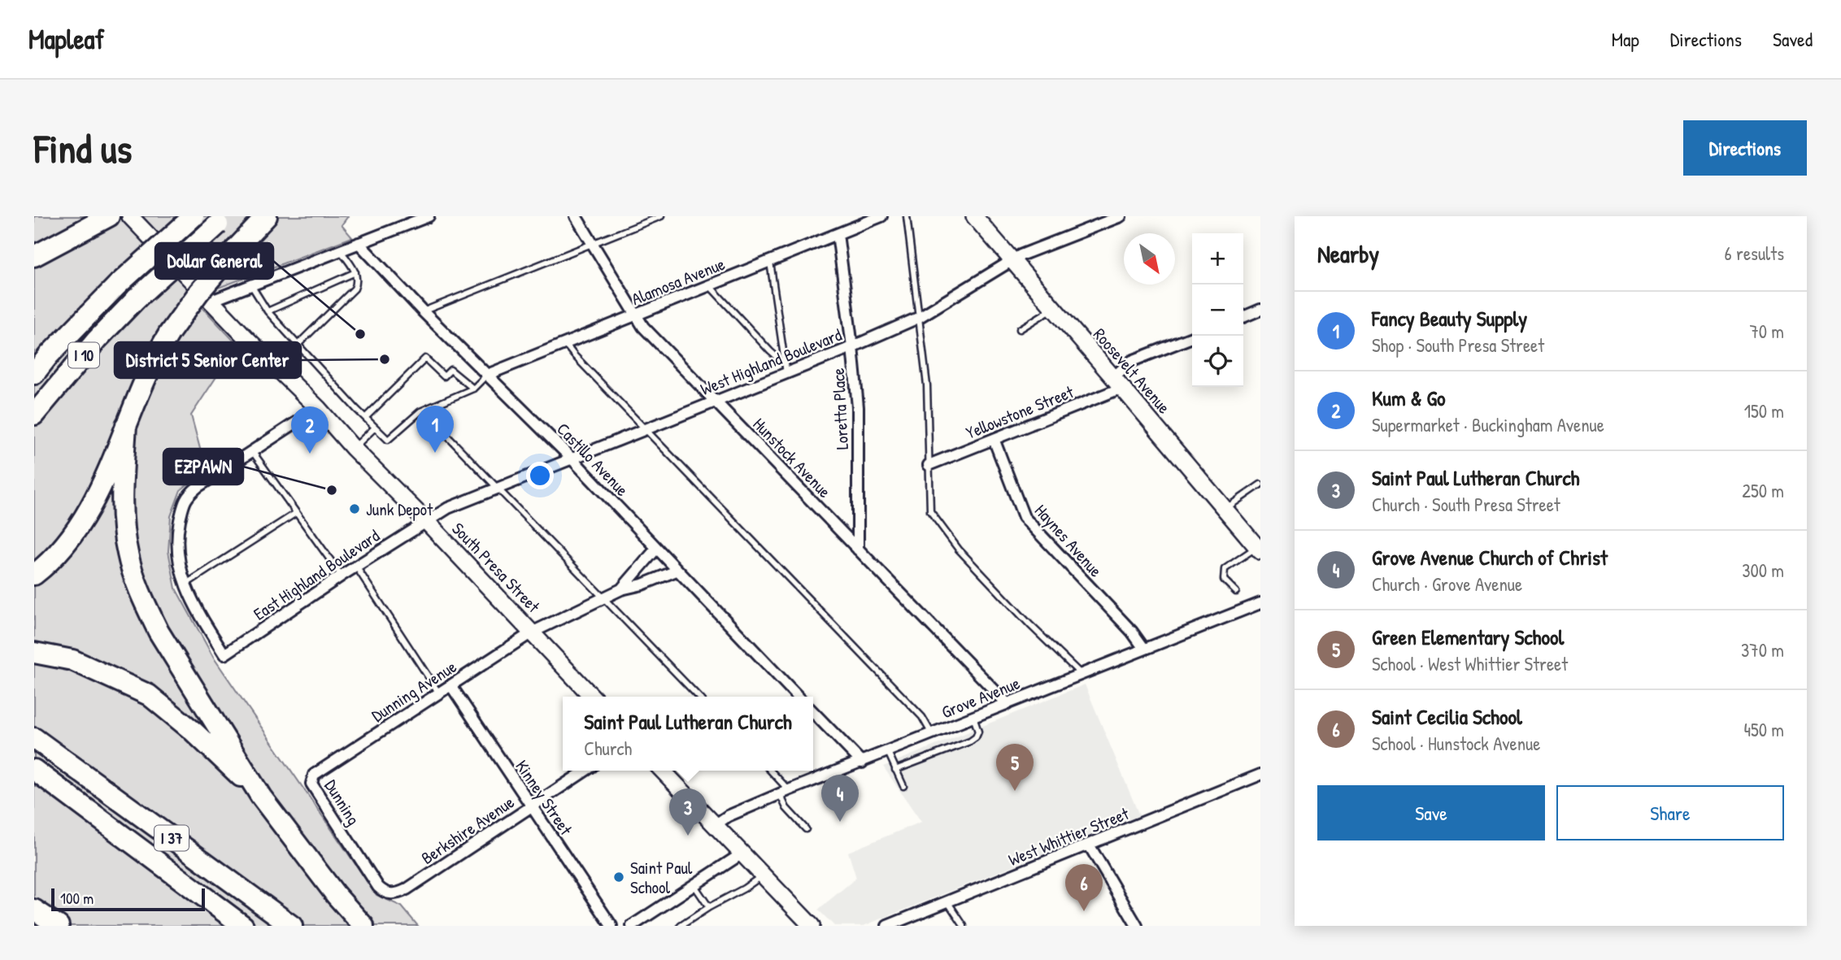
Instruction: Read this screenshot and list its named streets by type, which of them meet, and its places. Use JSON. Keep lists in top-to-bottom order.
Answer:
{
  "streets": {
    "highway": ["I 10", "I 37"],
    "main road": ["Roosevelt Avenue", "South Presa Street"],
    "street": [
      "Alamosa Avenue",
      "West Highland Boulevard",
      "Loretta Place",
      "Yellowstone Street",
      "Hunstock Avenue",
      "Castillo Avenue",
      "Haynes Avenue",
      "East Highland Boulevard",
      "Dunning Avenue",
      "Grove Avenue",
      "Kinney Street",
      "Dunning",
      "Berkshire Avenue",
      "West Whittier Street"
    ]
  },
  "crossings": [
    ["Alamosa Avenue", "Loretta Place"],
    ["Alamosa Avenue", "Hunstock Avenue"],
    ["Alamosa Avenue", "Castillo Avenue"],
    ["West Highland Boulevard", "Roosevelt Avenue"],
    ["West Highland Boulevard", "Loretta Place"],
    ["West Highland Boulevard", "Hunstock Avenue"],
    ["West Highland Boulevard", "Castillo Avenue"],
    ["West Highland Boulevard", "South Presa Street"],
    ["West Highland Boulevard", "East Highland Boulevard"],
    ["Roosevelt Avenue", "Yellowstone Street"],
    ["Loretta Place", "Hunstock Avenue"],
    ["Yellowstone Street", "Haynes Avenue"],
    ["Hunstock Avenue", "Grove Avenue"],
    ["Haynes Avenue", "Grove Avenue"],
    ["South Presa Street", "East Highland Boulevard"],
    ["South Presa Street", "Dunning Avenue"],
    ["Dunning Avenue", "Kinney Street"],
    ["Dunning Avenue", "Dunning"],
    ["Kinney Street", "Berkshire Avenue"],
    ["Dunning", "Berkshire Avenue"]
  ],
  "places": [
    "Dollar General",
    "District 5 Senior Center",
    "EZPAWN",
    "Junk Depot",
    "Saint Paul School"
  ],
  "scale_bar": "100 m",
  "north": "bottom right",
  "page": {
    "header": "Mapleaf",
    "nav": ["Map", "Directions", "Saved"],
    "buttons": [
      "Directions",
      ["Save", "Share"]
    ],
    "title": "Find us",
    "heading": ["Nearby", "6 results"],
    "map_buttons": ["+", "−"],
    "list": [
      {
        "mark": "1",
        "name": "Fancy Beauty Supply",
        "note": "Shop · South Presa Street",
        "value": "70 m"
      },
      {
        "mark": "2",
        "name": "Kum & Go",
        "note": "Supermarket · Buckingham Avenue",
        "value": "150 m"
      },
      {
        "mark": "3",
        "name": "Saint Paul Lutheran Church",
        "note": "Church · South Presa Street",
        "value": "250 m"
      },
      {
        "mark": "4",
        "name": "Grove Avenue Church of Christ",
        "note": "Church · Grove Avenue",
        "value": "300 m"
      },
      {
        "mark": "5",
        "name": "Green Elementary School",
        "note": "School · West Whittier Street",
        "value": "370 m"
      },
      {
        "mark": "6",
        "name": "Saint Cecilia School",
        "note": "School · Hunstock Avenue",
        "value": "450 m"
      }
    ],
    "pins": [
      "1",
      "2",
      "5",
      "4",
      "3",
      "6"
    ],
    "popup": ["Saint Paul Lutheran Church", "Church"],
    "scale": "100 m"
  }
}
